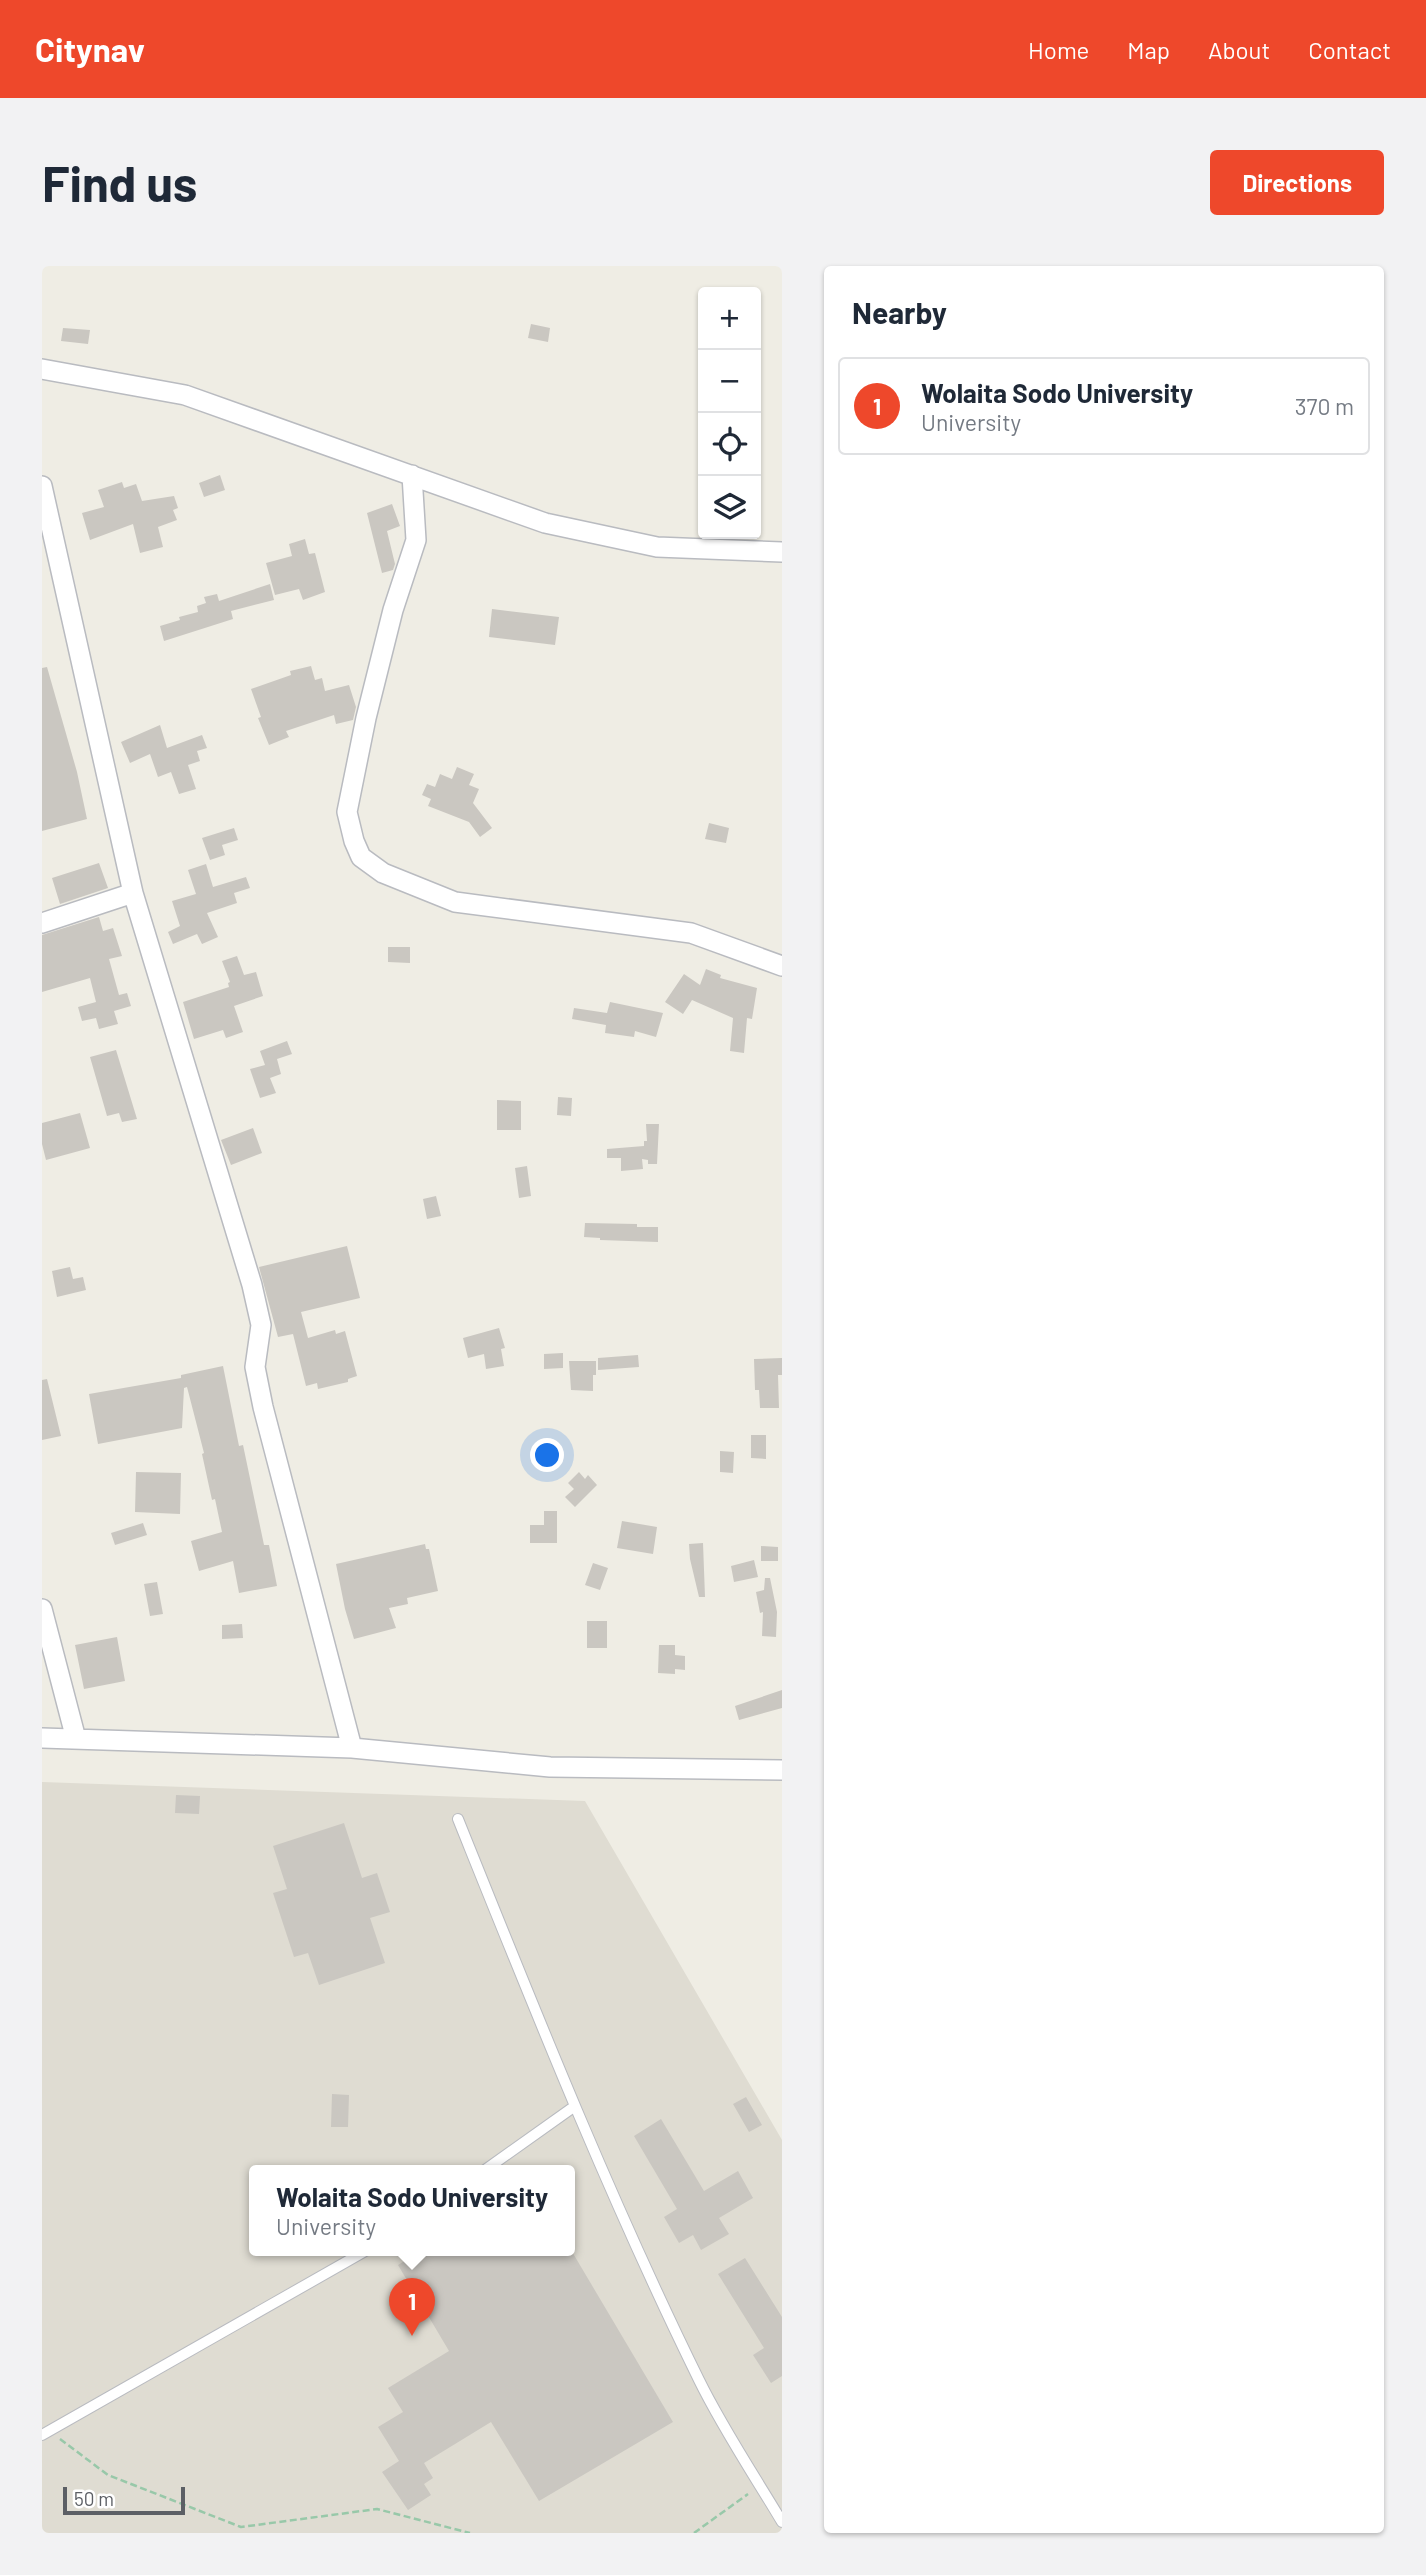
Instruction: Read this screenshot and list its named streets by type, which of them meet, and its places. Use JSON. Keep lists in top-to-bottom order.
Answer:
{
  "scale_bar": "50 m",
  "page": {
    "header": "Citynav",
    "nav": [
      "Home",
      "Map",
      "About",
      "Contact"
    ],
    "buttons": "Directions",
    "title": "Find us",
    "heading": "Nearby",
    "map_buttons": ["+", "−"],
    "list": [
      {
        "mark": "1",
        "name": "Wolaita Sodo University",
        "note": "University",
        "value": "370 m"
      }
    ],
    "popup": ["Wolaita Sodo University", "University"],
    "pins": "1",
    "scale": "50 m"
  }
}
